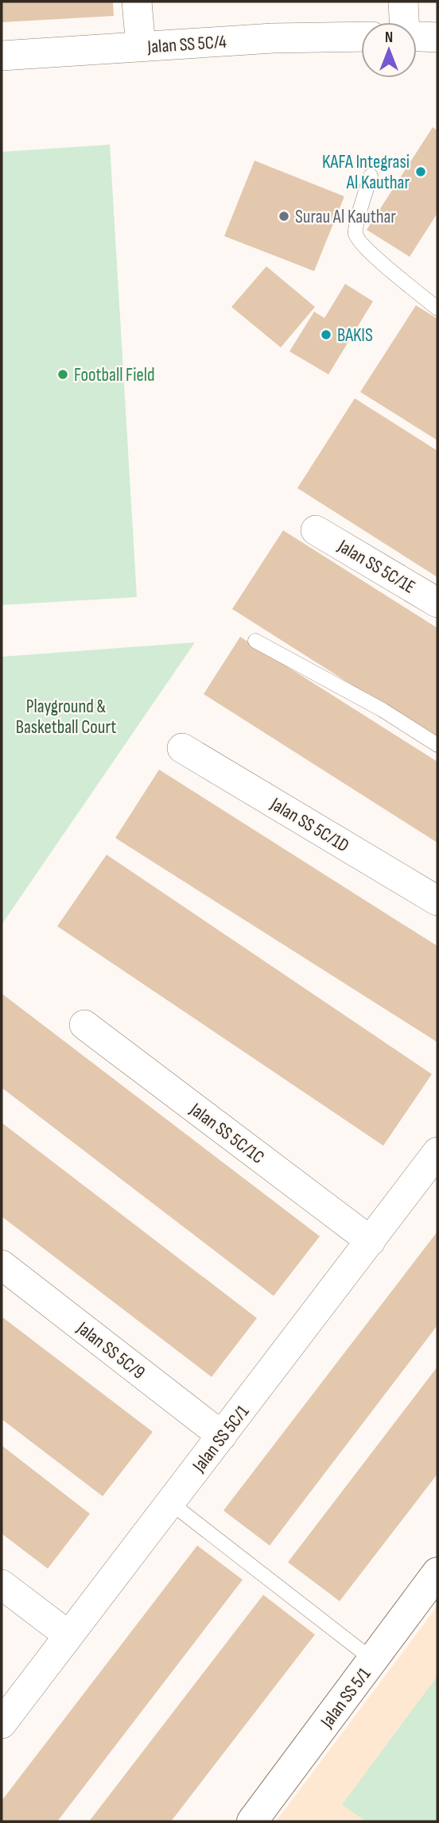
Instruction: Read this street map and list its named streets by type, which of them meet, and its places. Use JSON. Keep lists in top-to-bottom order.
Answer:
{
  "streets": {
    "street": [
      "Jalan SS 5C/4",
      "Jalan SS 5C/1E",
      "Jalan SS 5C/1D",
      "Jalan SS 5C/1C",
      "Jalan SS 5C/9",
      "Jalan SS 5C/1",
      "Jalan SS 5/1"
    ]
  },
  "crossings": [
    ["Jalan SS 5C/1C", "Jalan SS 5C/1"],
    ["Jalan SS 5C/9", "Jalan SS 5C/1"]
  ],
  "parks": ["Playground & Basketball Court"],
  "places": [
    "KAFA Integrasi Al Kauthar",
    "Surau Al Kauthar",
    "BAKIS",
    "Football Field"
  ],
  "north": "top"
}
